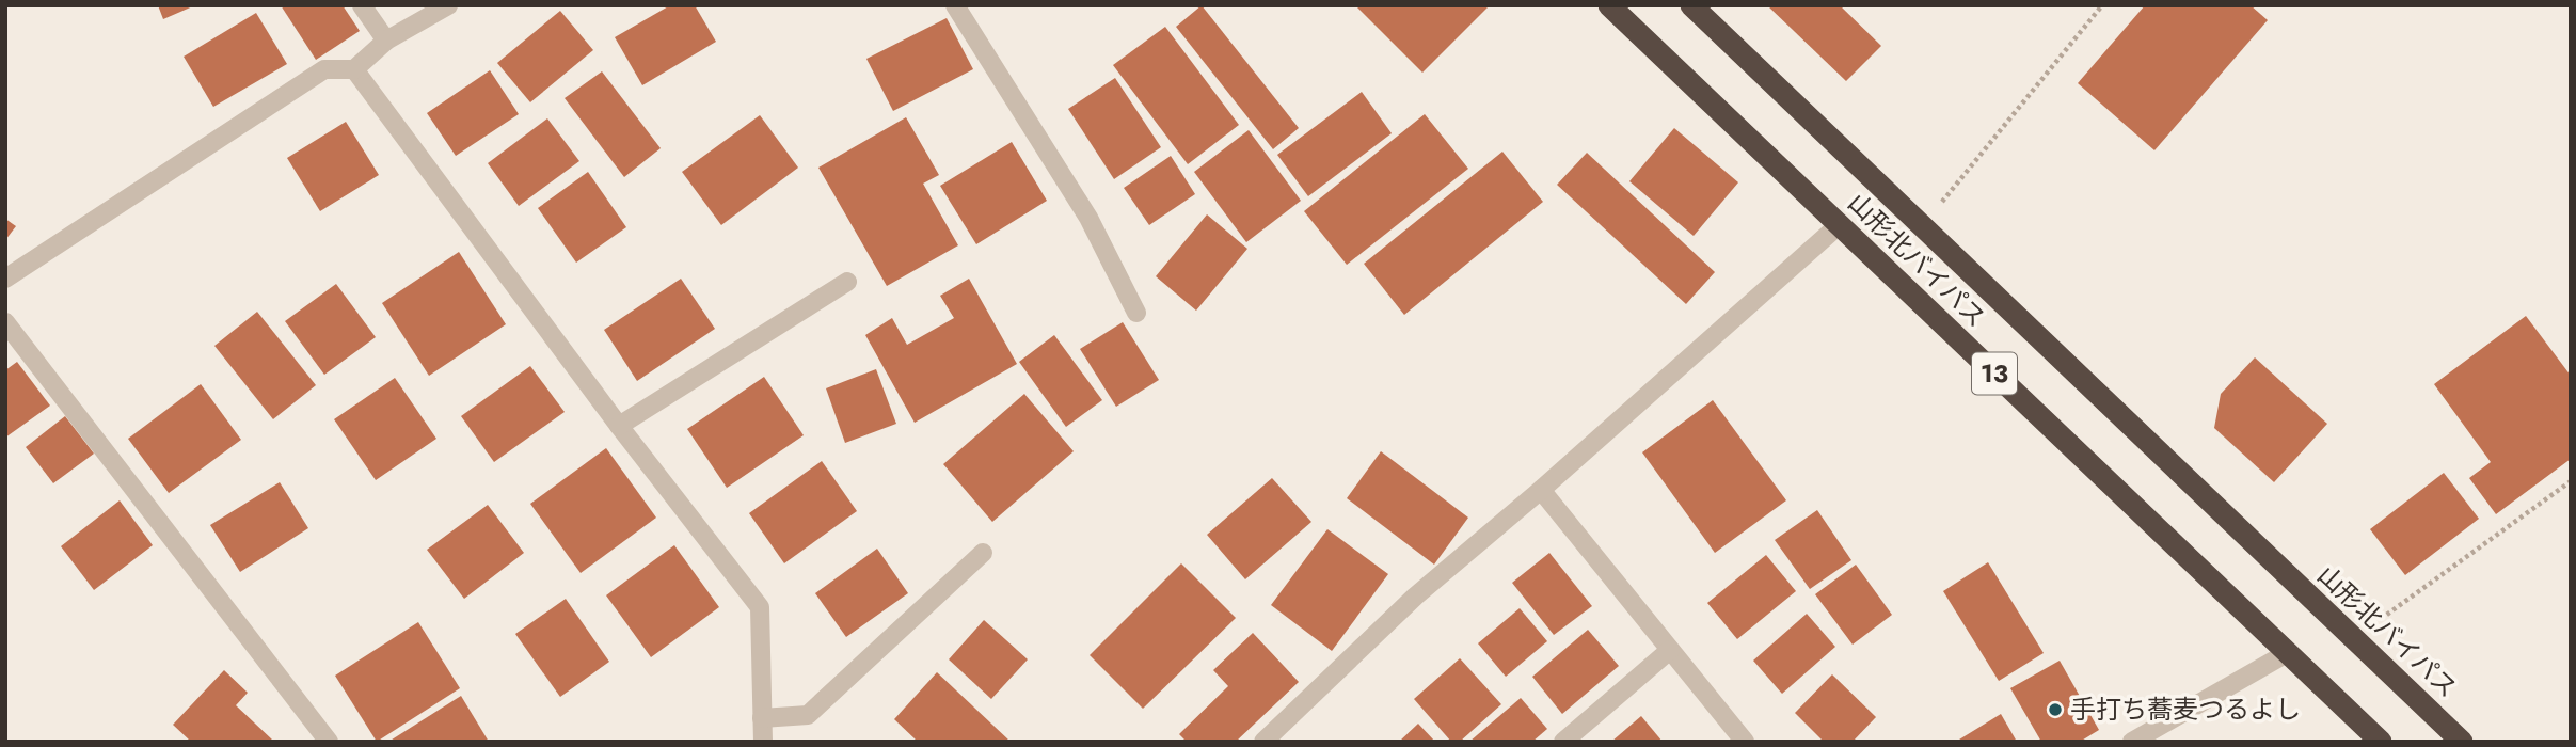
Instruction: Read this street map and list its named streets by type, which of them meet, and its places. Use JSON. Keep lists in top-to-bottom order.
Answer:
{
  "streets": {
    "highway": ["山形北バイパス", "13"]
  },
  "places": ["手打ち蕎麦つるよし"]
}
